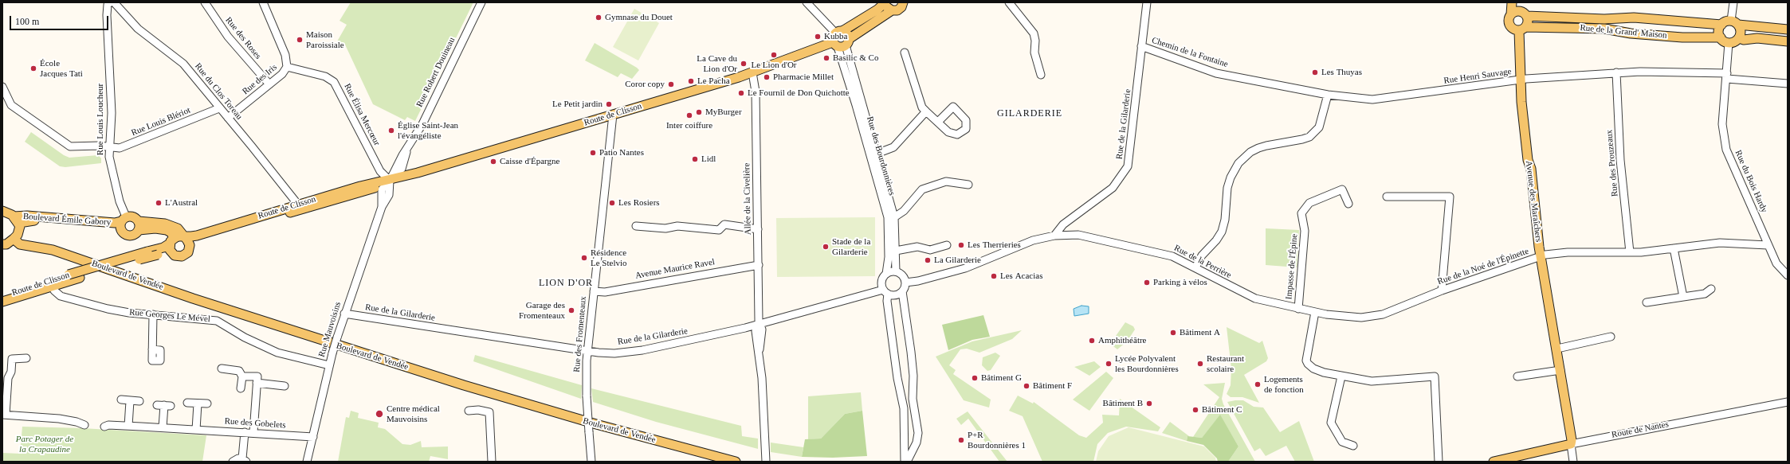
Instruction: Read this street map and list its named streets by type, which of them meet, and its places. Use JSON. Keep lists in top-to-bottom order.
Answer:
{
  "streets": {
    "main road": [
      "Rue de la Grand' Maison",
      "Route de Clisson",
      "Avenue des Maraîchers",
      "Boulevard Émile Gabory",
      "Boulevard de Vendée",
      "Route de Nantes"
    ],
    "street": [
      "Rue des Roses",
      "Chemin de la Fontaine",
      "Rue Robert Douineau",
      "Rue Henri Sauvage",
      "Rue des Iris",
      "Rue du Clos Toreau",
      "Rue Élisa Mercœur",
      "Rue Louis Loucheur",
      "Rue Louis Blériot",
      "Rue de la Gilarderie",
      "Rue des Bourdonnières",
      "Rue des Prouzeaux",
      "Rue du Bois Hardy",
      "Allée de la Civelière",
      "Rue de la Perrière",
      "Impasse de l'Épine",
      "Rue de la Noé de l'Épinette",
      "Avenue Maurice Ravel",
      "Rue Georges Le Mével",
      "Rue Mauvoisins",
      "Rue des Fromenteaux",
      "Rue des Gobelets"
    ]
  },
  "crossings": [
    ["Rue de la Grand' Maison", "Rue du Bois Hardy"],
    ["Rue de la Grand' Maison", "Avenue des Maraîchers"],
    ["Rue des Roses", "Rue des Iris"],
    ["Chemin de la Fontaine", "Rue Henri Sauvage"],
    ["Chemin de la Fontaine", "Rue de la Gilarderie"],
    ["Rue Robert Douineau", "Rue Élisa Mercœur"],
    ["Rue Robert Douineau", "Route de Clisson"],
    ["Rue Robert Douineau", "Rue Mauvoisins"],
    ["Rue Henri Sauvage", "Rue des Prouzeaux"],
    ["Rue Henri Sauvage", "Rue du Bois Hardy"],
    ["Rue Henri Sauvage", "Avenue des Maraîchers"],
    ["Rue des Iris", "Rue du Clos Toreau"],
    ["Rue des Iris", "Rue Élisa Mercœur"],
    ["Rue du Clos Toreau", "Route de Clisson"],
    ["Rue du Clos Toreau", "Rue Louis Blériot"],
    ["Rue Élisa Mercœur", "Route de Clisson"],
    ["Rue Élisa Mercœur", "Rue Mauvoisins"],
    ["Route de Clisson", "Rue des Bourdonnières"],
    ["Route de Clisson", "Allée de la Civelière"],
    ["Route de Clisson", "Rue Georges Le Mével"],
    ["Route de Clisson", "Rue Mauvoisins"],
    ["Route de Clisson", "Rue des Fromenteaux"],
    ["Rue Louis Loucheur", "Rue Louis Blériot"],
    ["Rue Louis Loucheur", "Boulevard Émile Gabory"],
    ["Rue de la Gilarderie", "Rue des Bourdonnières"],
    ["Rue de la Gilarderie", "Allée de la Civelière"],
    ["Rue de la Gilarderie", "Rue de la Perrière"],
    ["Rue de la Gilarderie", "Rue Mauvoisins"],
    ["Rue de la Gilarderie", "Rue des Fromenteaux"],
    ["Rue des Prouzeaux", "Rue de la Noé de l'Épinette"],
    ["Rue du Bois Hardy", "Rue de la Noé de l'Épinette"],
    ["Allée de la Civelière", "Avenue Maurice Ravel"],
    ["Avenue des Maraîchers", "Rue de la Noé de l'Épinette"],
    ["Avenue des Maraîchers", "Route de Nantes"],
    ["Rue de la Perrière", "Rue de la Noé de l'Épinette"],
    ["Impasse de l'Épine", "Rue de la Noé de l'Épinette"],
    ["Avenue Maurice Ravel", "Rue des Fromenteaux"],
    ["Rue Georges Le Mével", "Rue Mauvoisins"],
    ["Rue Mauvoisins", "Rue des Gobelets"]
  ],
  "districts": ["GILARDERIE", "LION D'OR"],
  "parks": ["Parc Potager de la Crapaudine"],
  "places": [
    "Gymnase du Douet",
    "Kubba",
    "Maison Paroissiale",
    "Le Lion d'Or",
    "Basilic & Co",
    "La Cave du Lion d'Or",
    "École Jacques Tati",
    "Les Thuyas",
    "Pharmacie Millet",
    "Le Pacha",
    "Coror copy",
    "Le Fournil de Don Quichotte",
    "Le Petit jardin",
    "MyBurger",
    "Inter coiffure",
    "Église Saint-Jean l'évangéliste",
    "Patio Nantes",
    "Lidl",
    "Caisse d'Épargne",
    "L'Austral",
    "Les Rosiers",
    "Les Therrieries",
    "Stade de la Gilarderie",
    "Résidence Le Stelvio",
    "La Gilarderie",
    "Les Acacias",
    "Parking à vélos",
    "Garage des Fromenteaux",
    "Bâtiment A",
    "Amphithéâtre",
    "Lycée Polyvalent les Bourdonnières",
    "Restaurant scolaire",
    "Bâtiment G",
    "Logements de fonction",
    "Bâtiment F",
    "Bâtiment B",
    "Bâtiment C",
    "Centre médical Mauvoisins",
    "P+R Bourdonnières 1"
  ],
  "scale_bar": "100 m"
}
